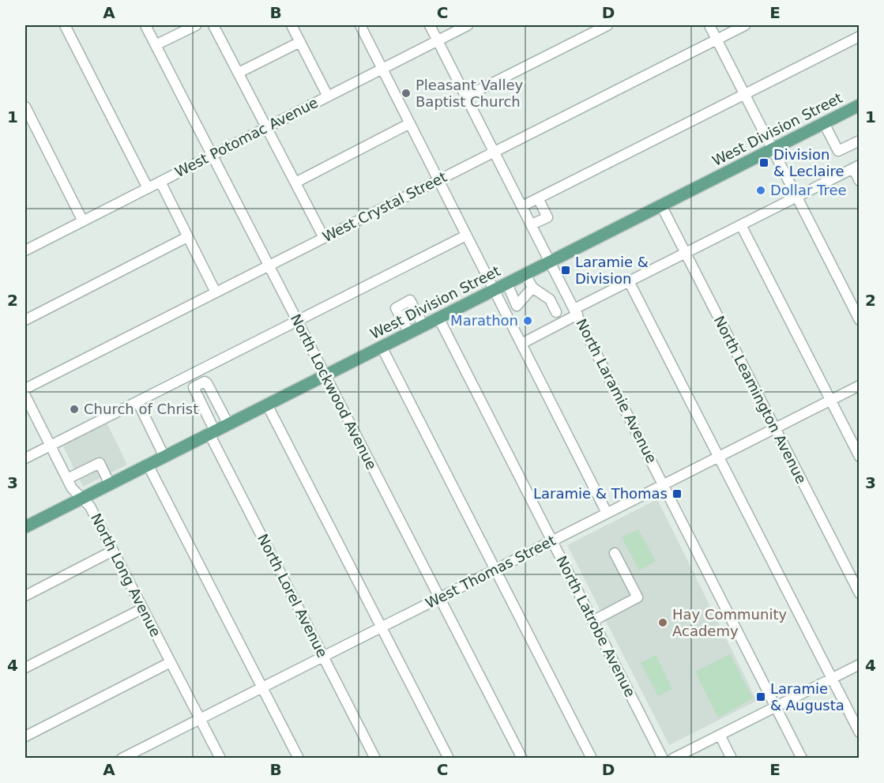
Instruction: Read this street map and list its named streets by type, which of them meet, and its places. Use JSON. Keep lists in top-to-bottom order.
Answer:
{
  "streets": {
    "main road": ["West Division Street"],
    "street": [
      "West Potomac Avenue",
      "West Crystal Street",
      "North Laramie Avenue",
      "North Lockwood Avenue",
      "North Leamington Avenue",
      "West Thomas Street",
      "North Long Avenue",
      "North Lorel Avenue",
      "North Latrobe Avenue"
    ]
  },
  "crossings": [
    ["West Division Street", "North Laramie Avenue"],
    ["West Division Street", "North Lockwood Avenue"],
    ["West Division Street", "North Leamington Avenue"],
    ["West Division Street", "North Long Avenue"],
    ["West Division Street", "North Lorel Avenue"],
    ["West Division Street", "North Latrobe Avenue"],
    ["West Potomac Avenue", "North Laramie Avenue"],
    ["West Potomac Avenue", "North Lockwood Avenue"],
    ["West Crystal Street", "North Laramie Avenue"],
    ["West Crystal Street", "North Lockwood Avenue"],
    ["North Laramie Avenue", "West Thomas Street"],
    ["North Lockwood Avenue", "West Thomas Street"],
    ["North Leamington Avenue", "West Thomas Street"],
    ["West Thomas Street", "North Long Avenue"],
    ["West Thomas Street", "North Lorel Avenue"],
    ["West Thomas Street", "North Latrobe Avenue"]
  ],
  "places": {
    "other": [
      "Pleasant Valley Baptist Church",
      "Dollar Tree",
      "Marathon",
      "Church of Christ",
      "Hay Community Academy"
    ],
    "transit": [
      "Division & Leclaire",
      "Laramie & Division",
      "Laramie & Thomas",
      "Laramie & Augusta"
    ]
  },
  "grid": {
    "columns": [
      "A",
      "B",
      "C",
      "D",
      "E"
    ],
    "rows": [
      "1",
      "2",
      "3",
      "4"
    ]
  }
}
